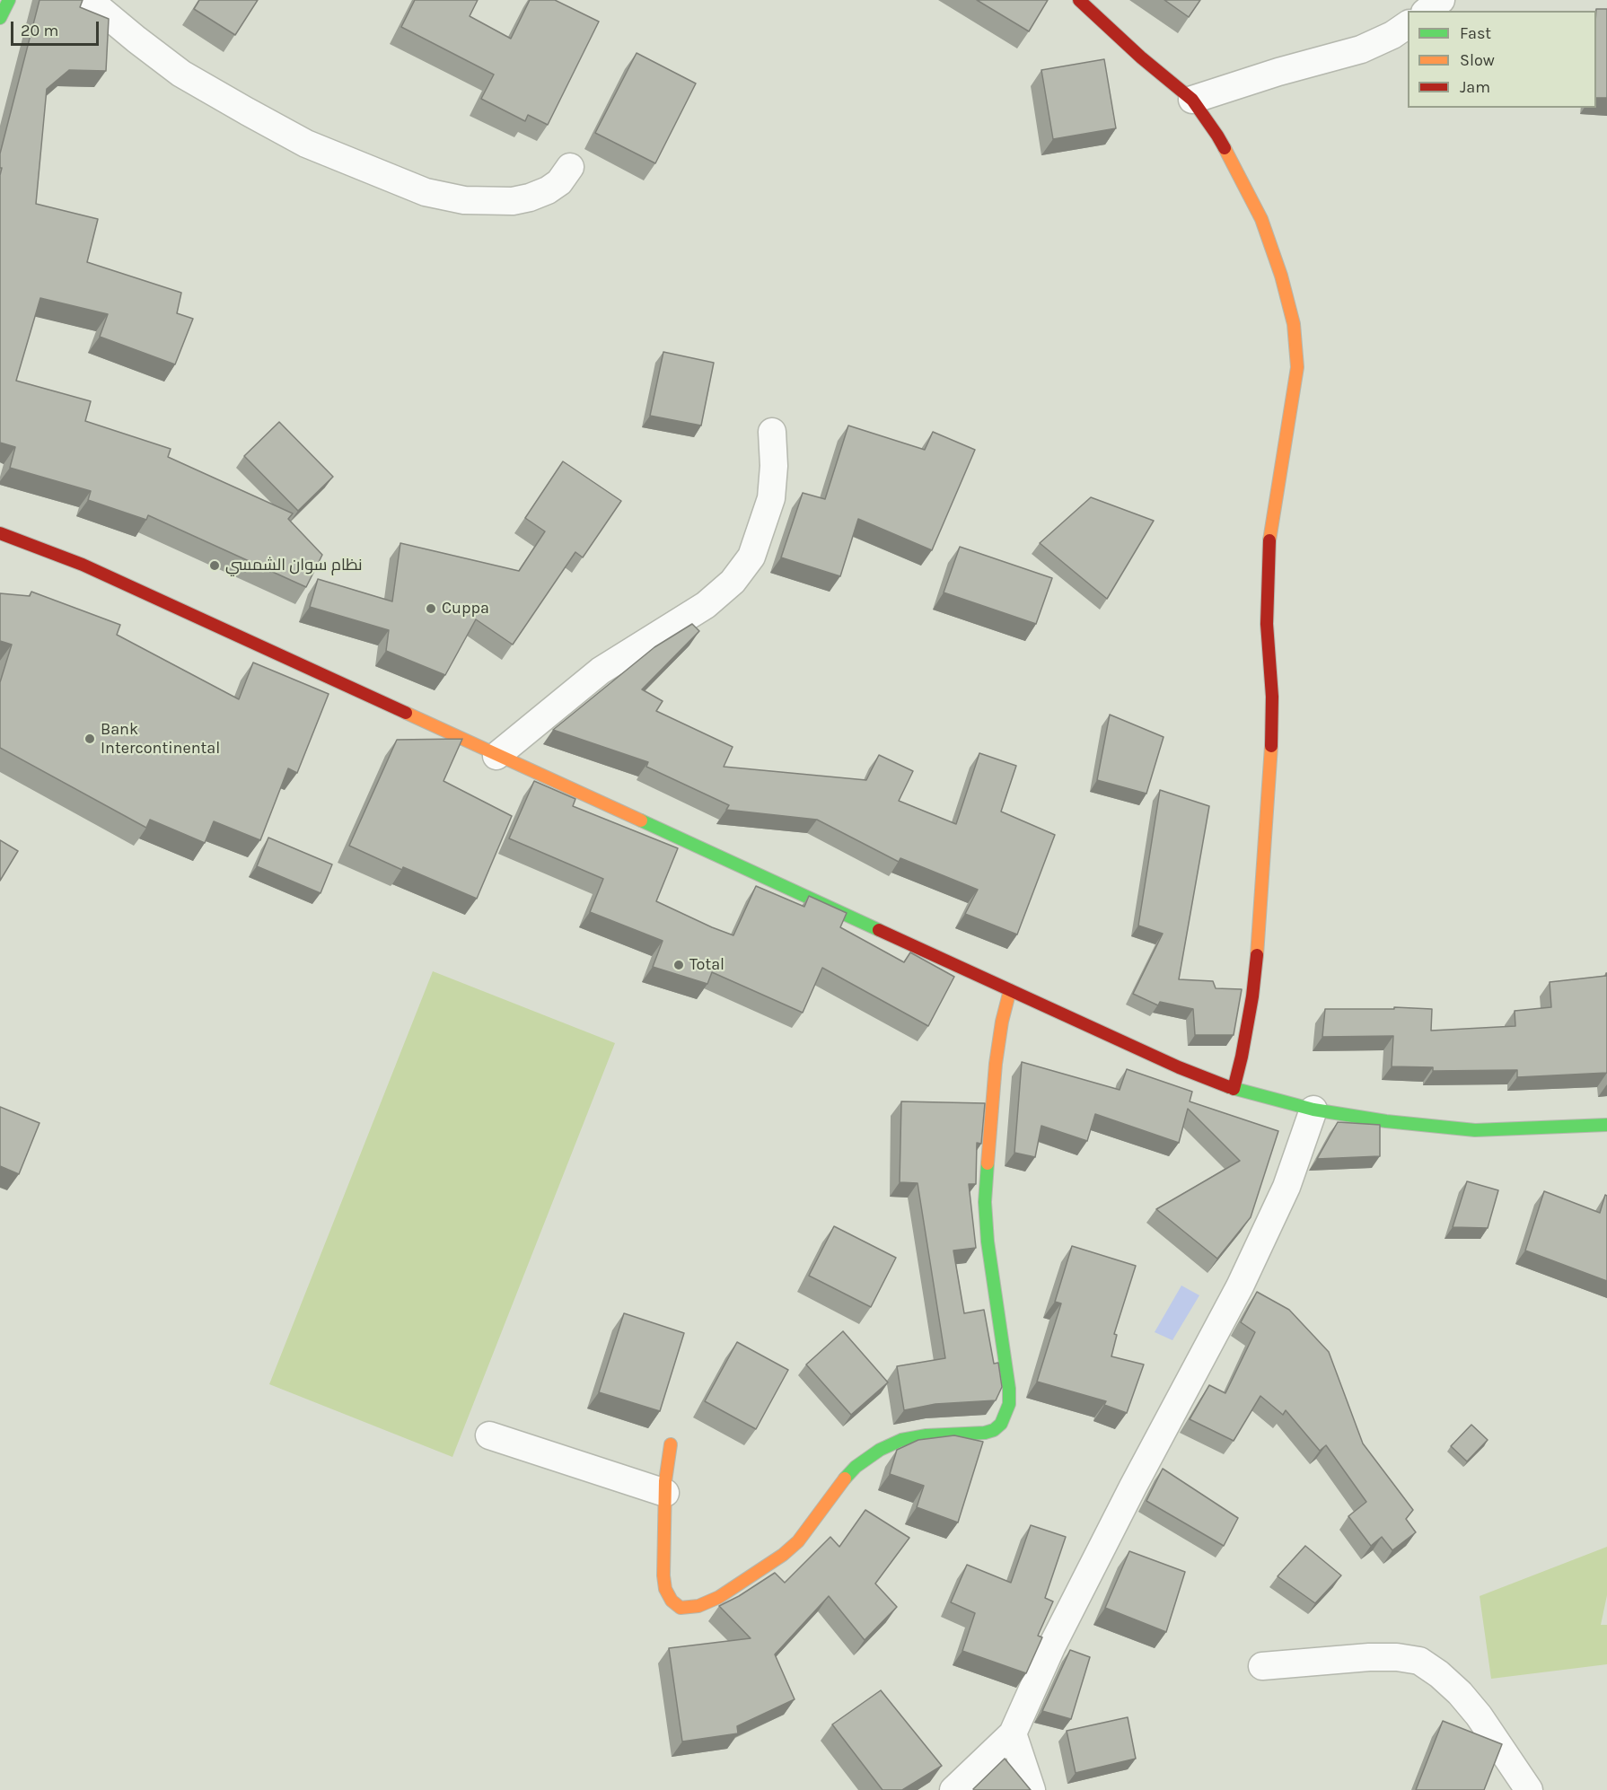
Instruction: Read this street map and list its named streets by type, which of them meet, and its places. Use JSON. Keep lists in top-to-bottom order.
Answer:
{
  "places": [
    "نظام سوان الشمسي",
    "Cuppa",
    "Bank Intercontinental",
    "Total"
  ],
  "legend": ["Fast", "Slow", "Jam"],
  "scale_bar": "20 m"
}
